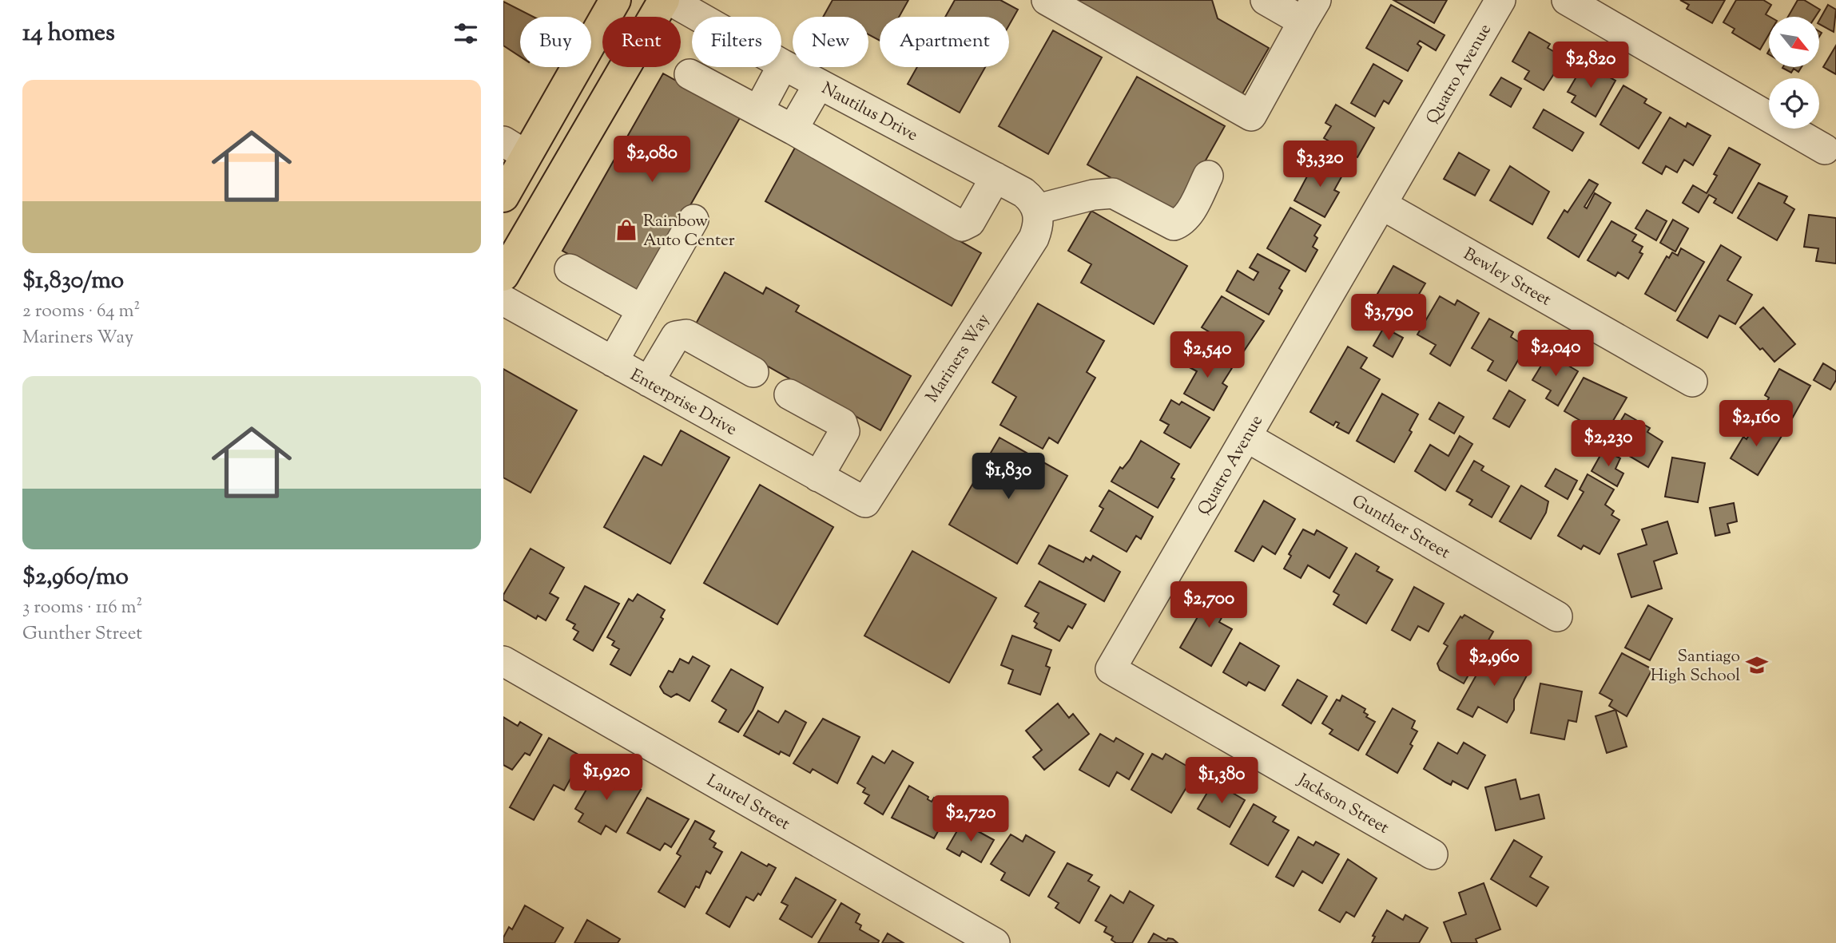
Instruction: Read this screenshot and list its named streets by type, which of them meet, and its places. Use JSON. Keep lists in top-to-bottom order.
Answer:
{
  "streets": {
    "street": [
      "Quatro Avenue",
      "Nautilus Drive",
      "Bewley Street",
      "Mariners Way",
      "Enterprise Drive",
      "Gunther Street",
      "Laurel Street",
      "Jackson Street"
    ]
  },
  "crossings": [
    ["Quatro Avenue", "Bewley Street"],
    ["Quatro Avenue", "Gunther Street"],
    ["Quatro Avenue", "Jackson Street"],
    ["Nautilus Drive", "Mariners Way"],
    ["Mariners Way", "Enterprise Drive"]
  ],
  "places": {
    "shop": ["Rainbow Auto Center"],
    "school or university": ["Santiago High School"]
  },
  "north": "bottom right",
  "page": {
    "heading": "14 homes",
    "chip": [
      "Buy",
      "Rent",
      "Filters",
      "New",
      "Apartment"
    ],
    "price": [
      "$2,820",
      "$2,080",
      "$3,320",
      "$3,790",
      "$2,040",
      "$2,540",
      "$2,160",
      "$2,230",
      "$1,830",
      "$2,700",
      "$2,960",
      "$1,920",
      "$1,380",
      "$2,720"
    ],
    "list": [
      {
        "name": "$1,830/mo",
        "note": "2 rooms · 64 m² · Mariners Way"
      },
      {
        "name": "$2,960/mo",
        "note": "3 rooms · 116 m² · Gunther Street"
      }
    ]
  }
}
